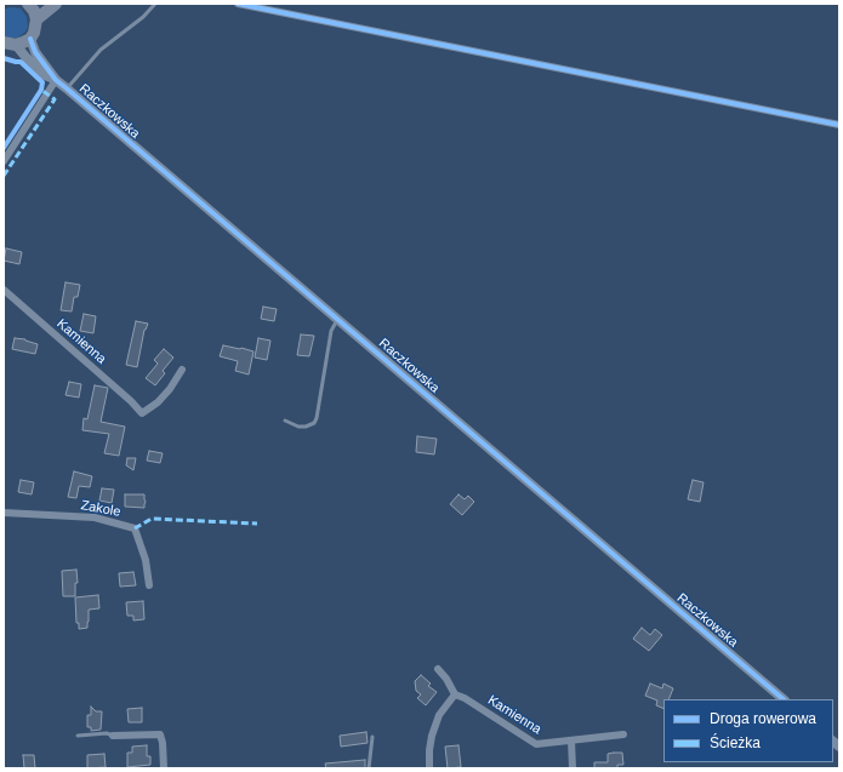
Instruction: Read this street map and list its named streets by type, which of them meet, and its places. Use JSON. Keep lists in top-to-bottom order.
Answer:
{
  "streets": {
    "street": ["Raczkowska", "Kamienna", "Zakole"]
  },
  "legend": ["Droga rowerowa", "Ścieżka"]
}
